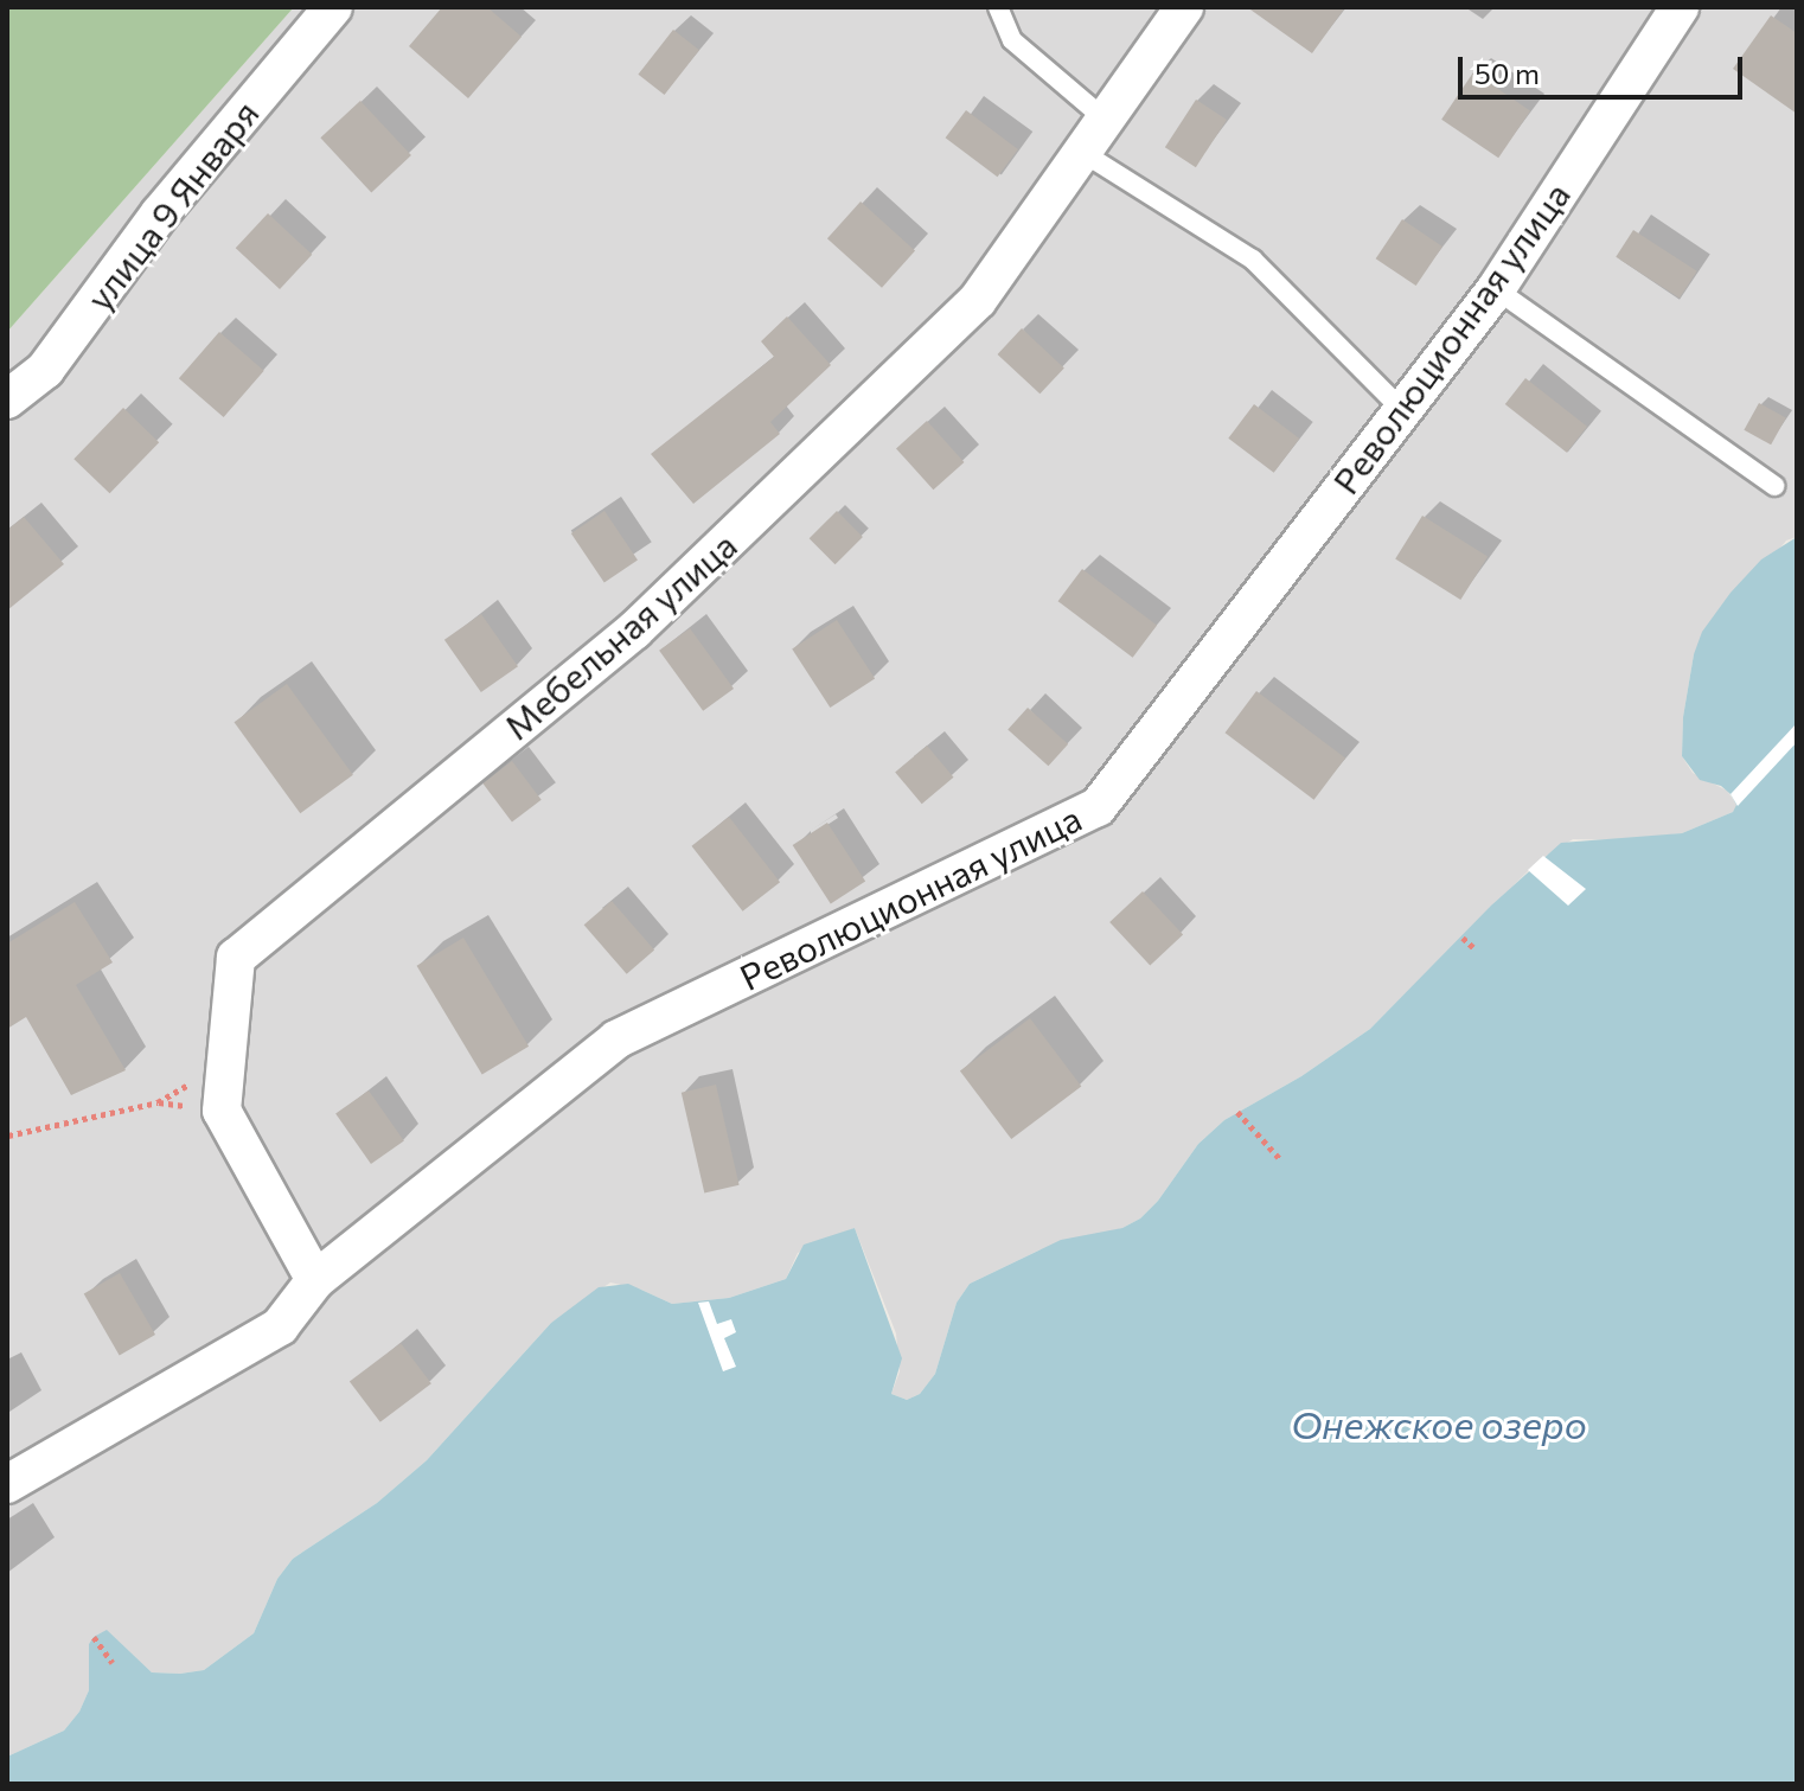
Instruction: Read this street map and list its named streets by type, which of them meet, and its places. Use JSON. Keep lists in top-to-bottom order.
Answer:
{
  "streets": {
    "street": ["улица 9 Января", "Революционная улица", "Мебельная улица"]
  },
  "crossings": [
    ["Революционная улица", "Мебельная улица"]
  ],
  "water": ["Онежское озеро"],
  "scale_bar": "50 m"
}
